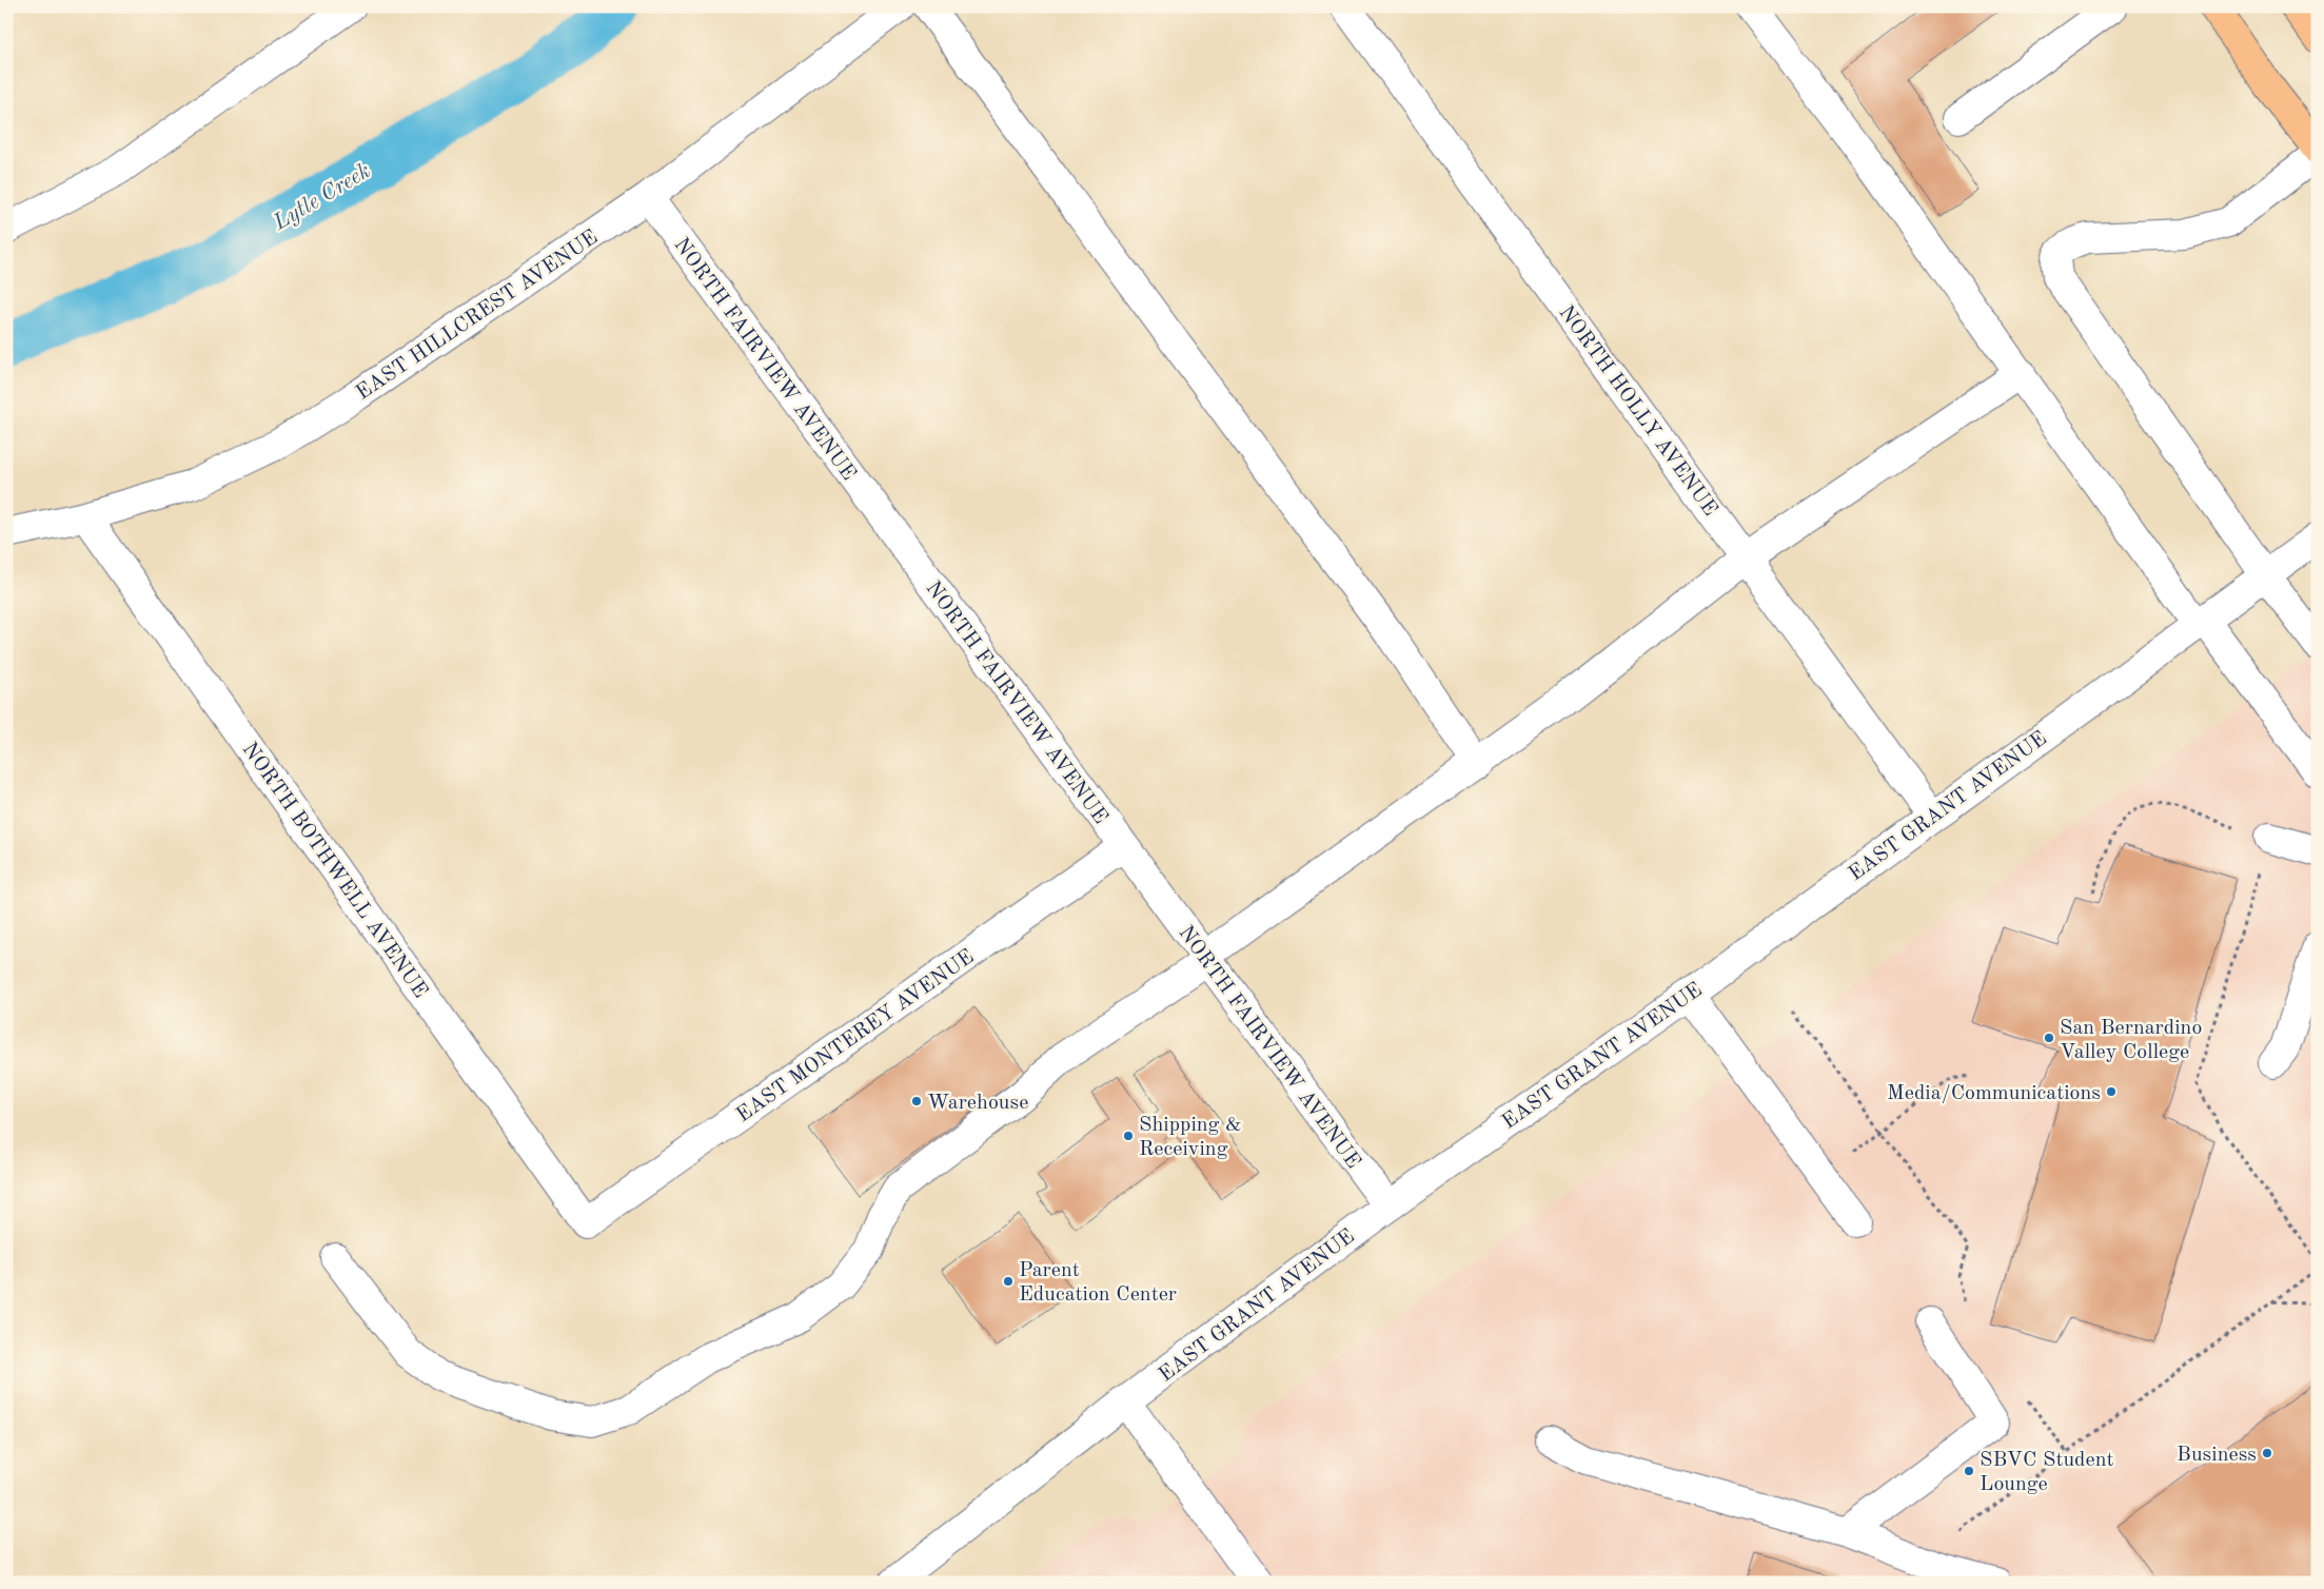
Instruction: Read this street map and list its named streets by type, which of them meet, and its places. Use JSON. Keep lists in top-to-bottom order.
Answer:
{
  "streets": {
    "street": [
      "EAST HILLCREST AVENUE",
      "NORTH FAIRVIEW AVENUE",
      "NORTH HOLLY AVENUE",
      "EAST GRANT AVENUE",
      "NORTH BOTHWELL AVENUE",
      "EAST MONTEREY AVENUE"
    ]
  },
  "crossings": [
    ["EAST HILLCREST AVENUE", "NORTH FAIRVIEW AVENUE"],
    ["EAST HILLCREST AVENUE", "NORTH BOTHWELL AVENUE"],
    ["NORTH FAIRVIEW AVENUE", "EAST GRANT AVENUE"],
    ["NORTH FAIRVIEW AVENUE", "EAST MONTEREY AVENUE"],
    ["NORTH HOLLY AVENUE", "EAST GRANT AVENUE"],
    ["NORTH BOTHWELL AVENUE", "EAST MONTEREY AVENUE"]
  ],
  "water": ["Lytle Creek"],
  "places": [
    "San Bernardino Valley College",
    "Media/Communications",
    "Warehouse",
    "Shipping & Receiving",
    "Parent Education Center",
    "Business",
    "SBVC Student Lounge"
  ]
}
